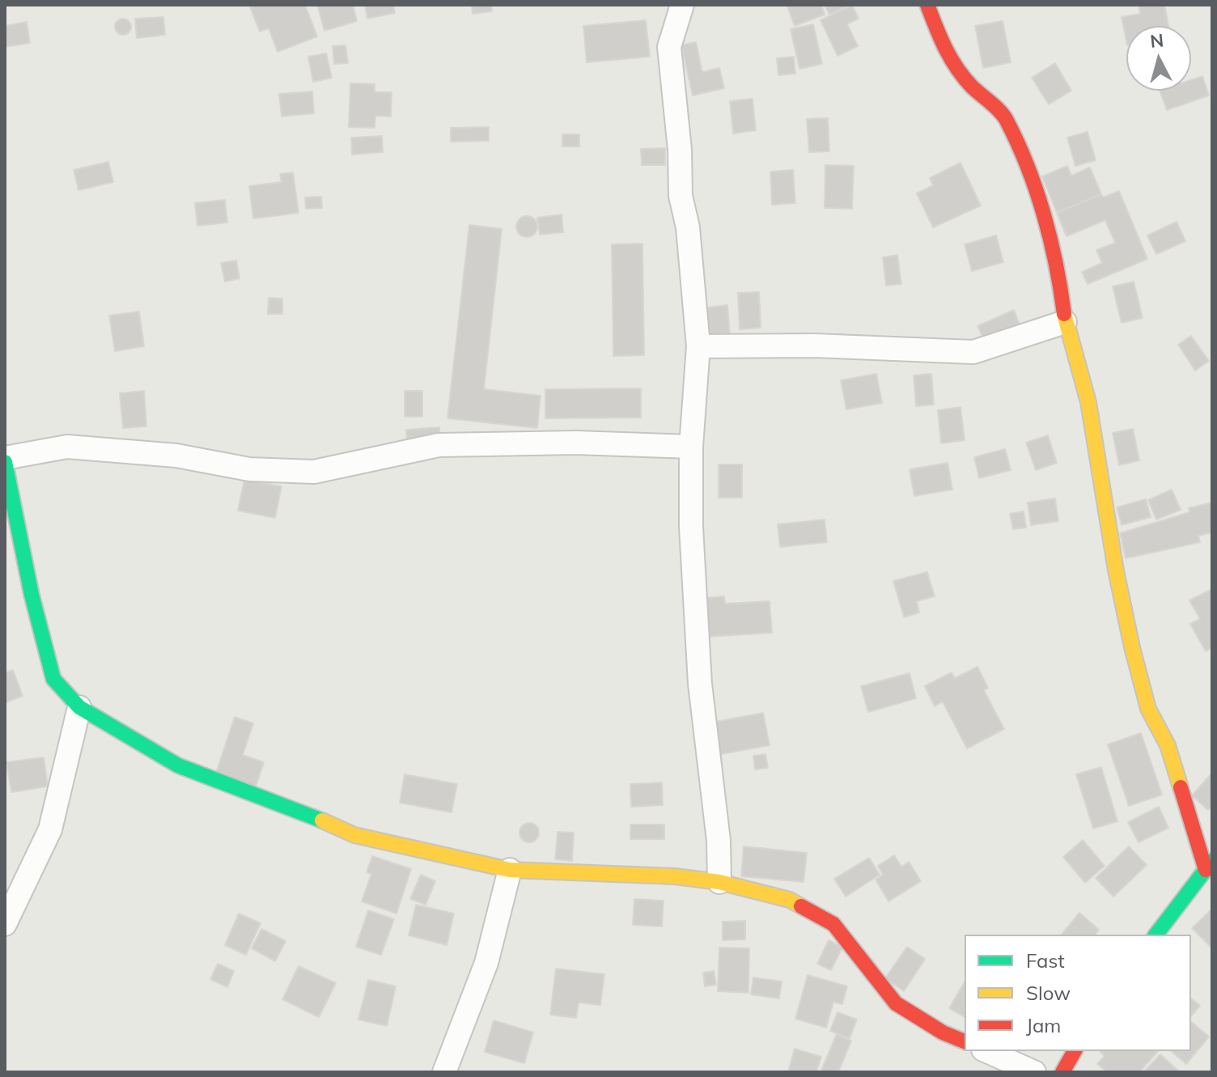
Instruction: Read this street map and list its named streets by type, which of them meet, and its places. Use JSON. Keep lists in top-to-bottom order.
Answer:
{
  "legend": ["Fast", "Slow", "Jam"],
  "north": "top"
}
